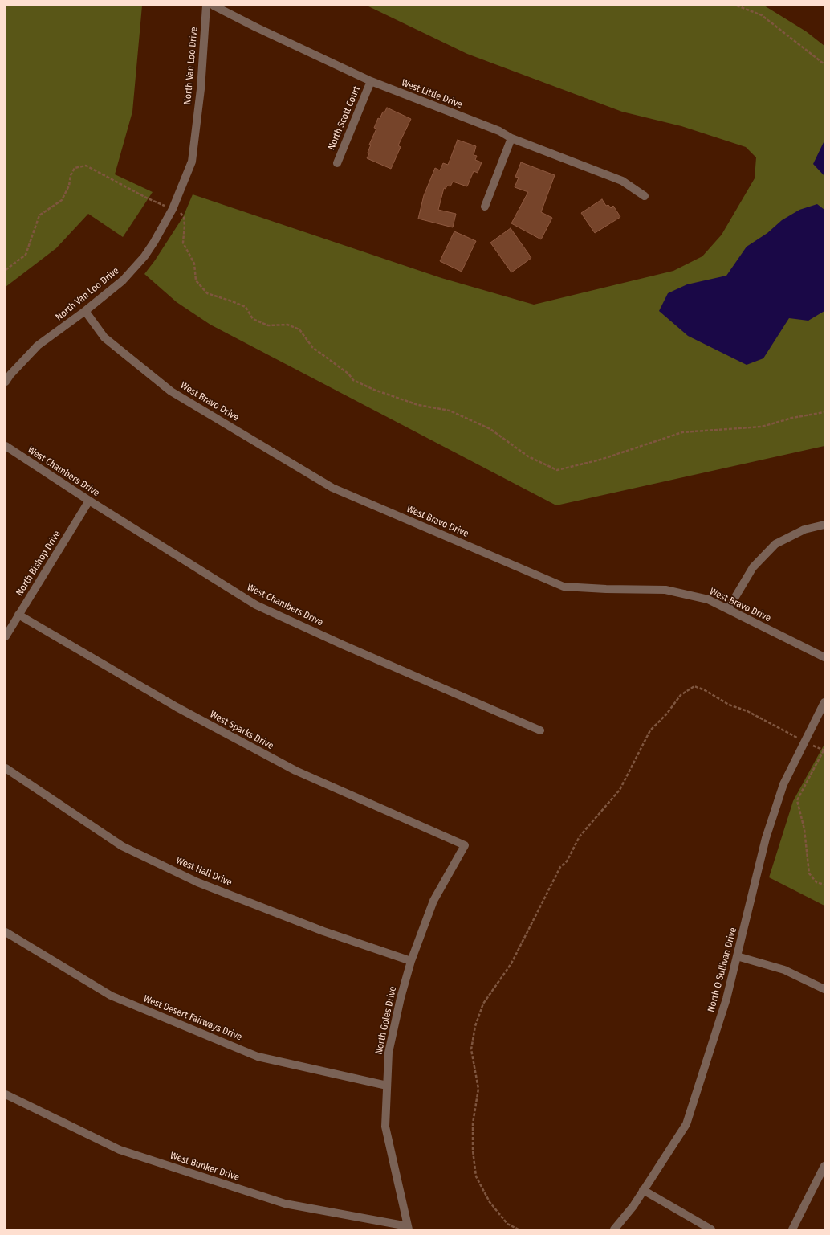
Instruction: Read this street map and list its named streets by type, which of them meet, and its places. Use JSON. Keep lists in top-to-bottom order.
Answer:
{
  "streets": {
    "street": [
      "North Van Loo Drive",
      "West Little Drive",
      "North Scott Court",
      "West Bravo Drive",
      "West Chambers Drive",
      "North Bishop Drive",
      "West Sparks Drive",
      "West Hall Drive",
      "North O Sullivan Drive",
      "West Desert Fairways Drive",
      "North Goles Drive",
      "West Bunker Drive"
    ]
  },
  "crossings": [
    ["North Van Loo Drive", "West Bravo Drive"],
    ["West Little Drive", "North Scott Court"],
    ["West Chambers Drive", "North Bishop Drive"],
    ["North Bishop Drive", "West Sparks Drive"],
    ["West Sparks Drive", "North Goles Drive"],
    ["West Hall Drive", "North Goles Drive"],
    ["West Desert Fairways Drive", "North Goles Drive"],
    ["North Goles Drive", "West Bunker Drive"]
  ]
}
